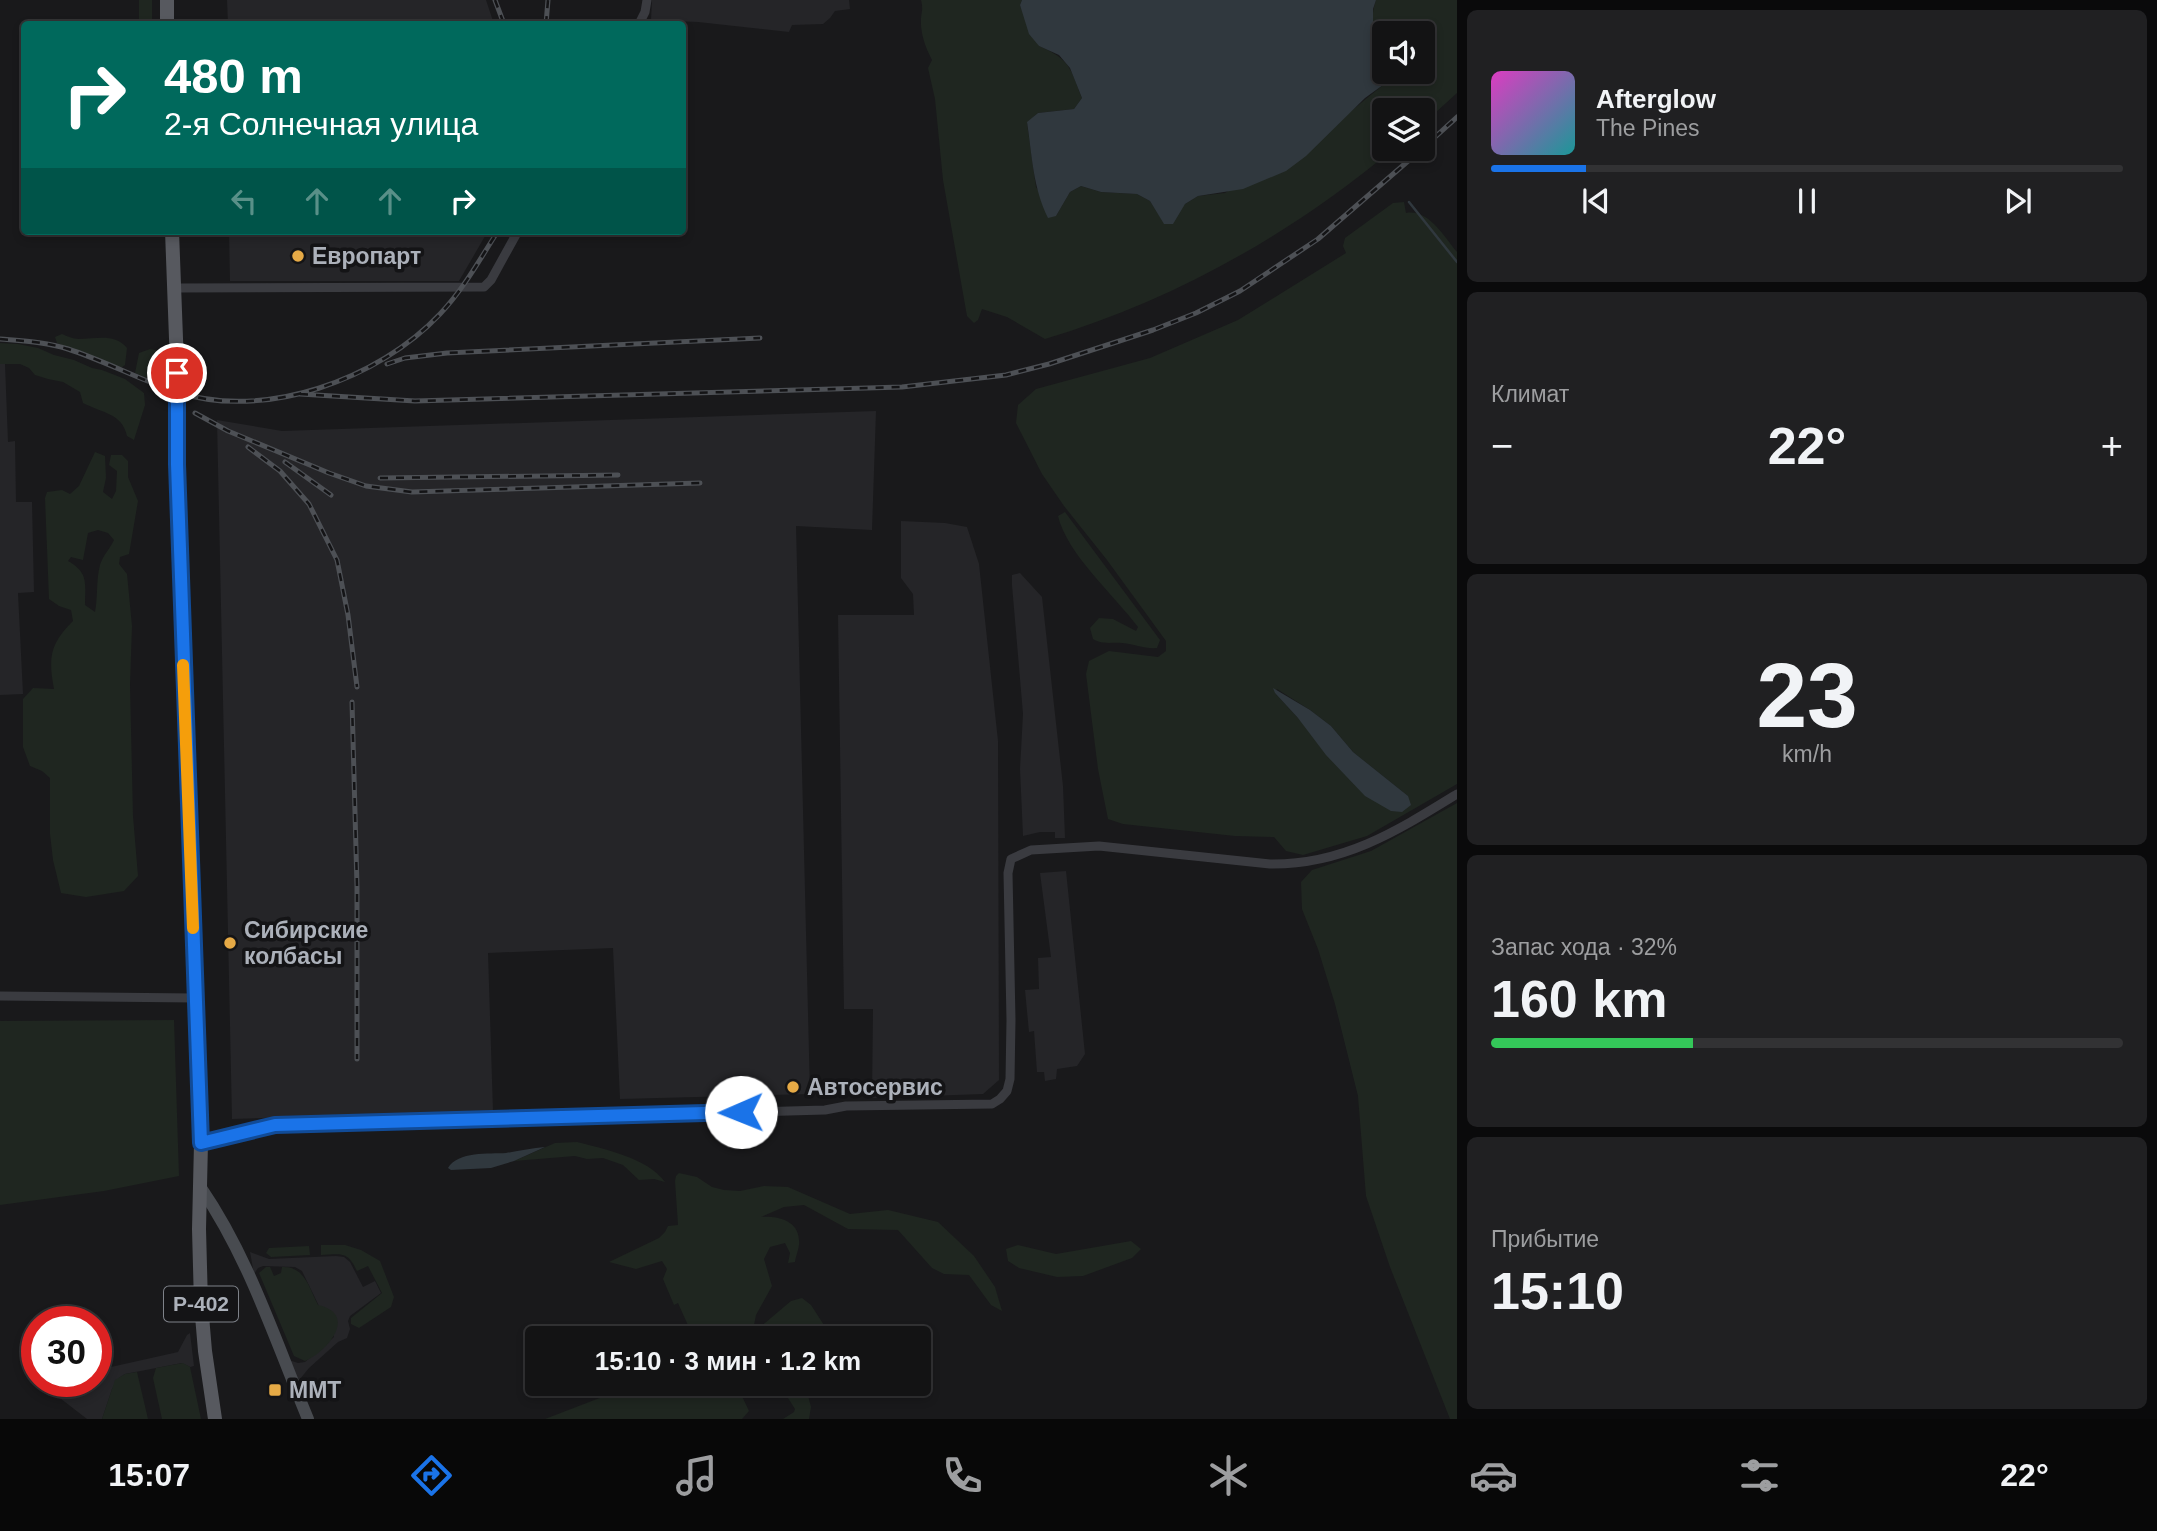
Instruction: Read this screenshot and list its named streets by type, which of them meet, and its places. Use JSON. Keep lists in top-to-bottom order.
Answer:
{
  "streets": {
    "main road": ["Р-402"]
  },
  "places": {
    "other": ["Европарт", "Сибирские колбасы", "Автосервис"],
    "transit": ["ММТ"]
  },
  "page": {
    "turn": ["480 m", "2-я Солнечная улица"],
    "song": ["Afterglow", "The Pines"],
    "tile": [
      "Климат",
      ["23", "km/h"],
      ["Запас хода · 32%", "160 km"],
      ["Прибытие", "15:10"]
    ],
    "heat": ["−", "22°", "+"],
    "limit": "30",
    "trip": "15:10 · 3 мин · 1.2 km",
    "tabs": ["15:07", "22°"]
  }
}
